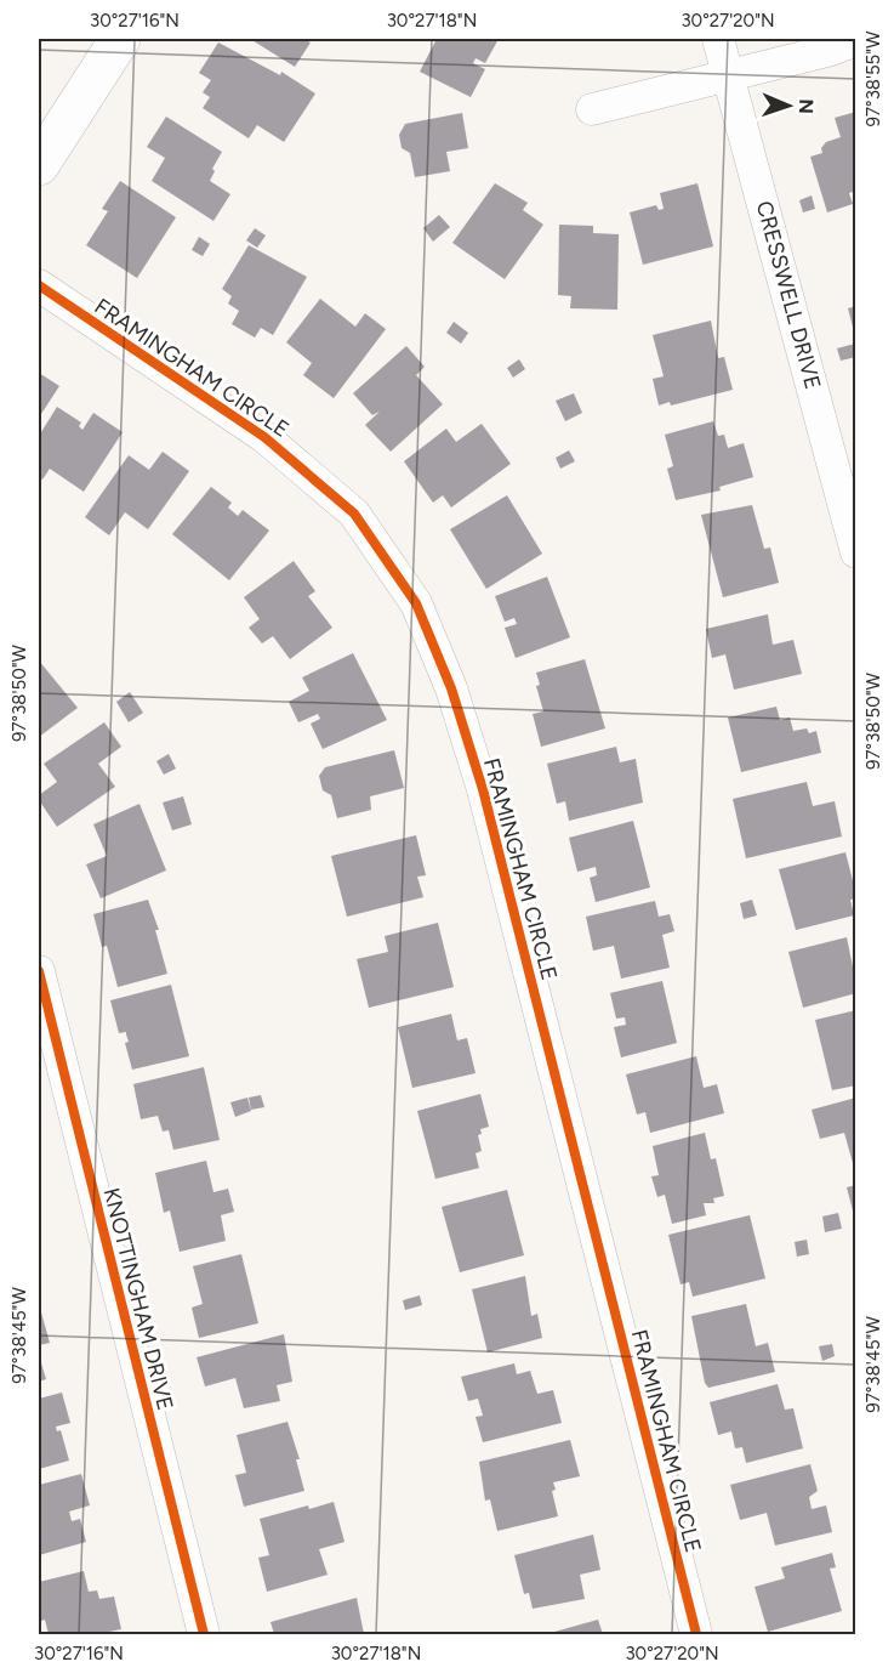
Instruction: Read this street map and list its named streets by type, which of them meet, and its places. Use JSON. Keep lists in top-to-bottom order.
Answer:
{
  "streets": {
    "street": ["CRESSWELL DRIVE", "FRAMINGHAM CIRCLE", "KNOTTINGHAM DRIVE"]
  },
  "north": "right",
  "coordinates": [
    "30°27'16\"N",
    "30°27'18\"N",
    "30°27'20\"N",
    "97°38'55\"W",
    "97°38'50\"W",
    "97°38'45\"W"
  ]
}
